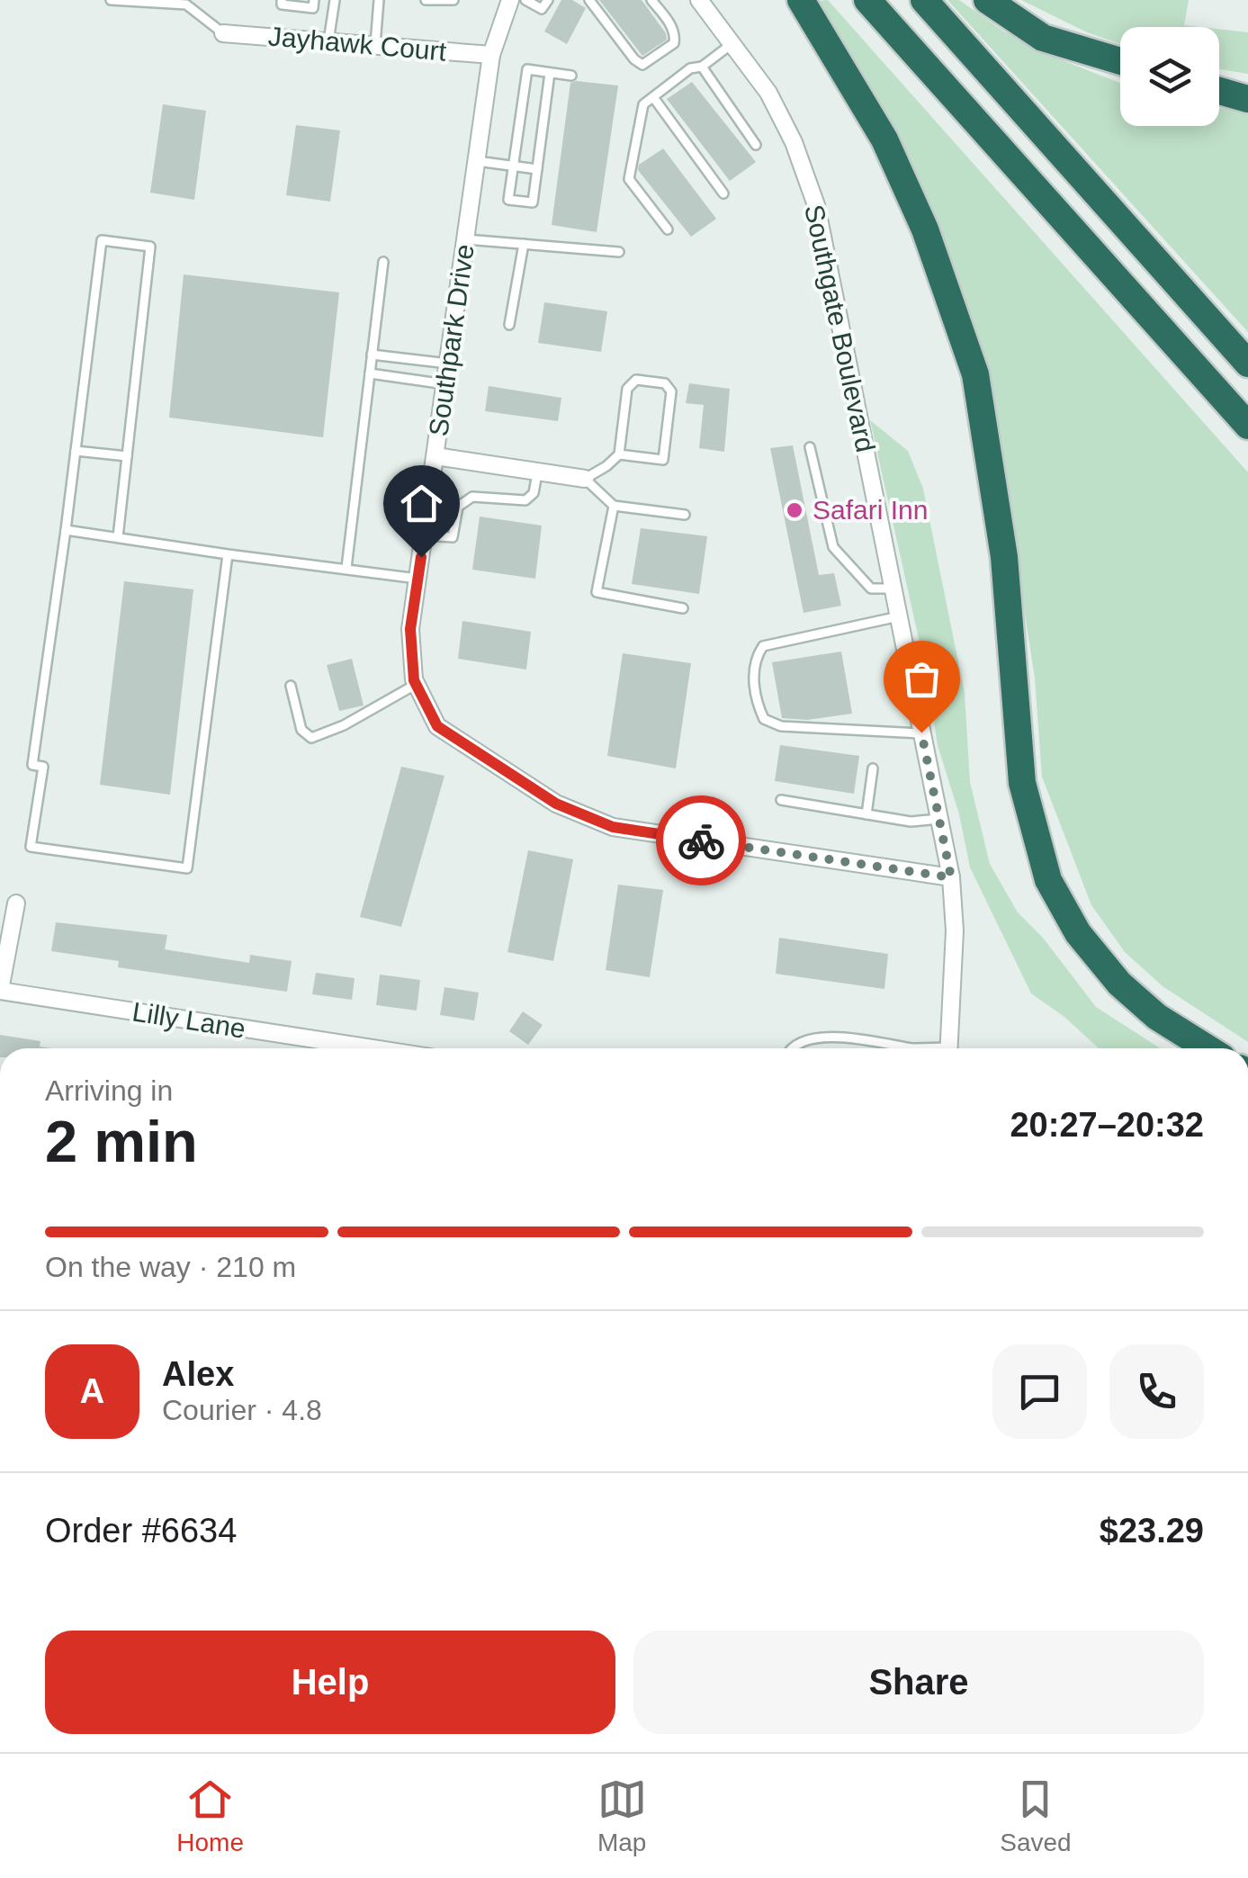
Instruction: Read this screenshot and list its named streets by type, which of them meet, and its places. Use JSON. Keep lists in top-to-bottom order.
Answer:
{
  "streets": {
    "street": [
      "Jayhawk Court",
      "Southgate Boulevard",
      "Southpark Drive",
      "Lilly Lane"
    ]
  },
  "crossings": [
    ["Jayhawk Court", "Southpark Drive"],
    ["Southgate Boulevard", "Southpark Drive"]
  ],
  "places": ["Safari Inn"],
  "page": {
    "heading": ["2 min", "Arriving in", "20:27–20:32"],
    "panel": [
      "Alex",
      "Courier · 4.8",
      "Order #6634",
      "$23.29"
    ],
    "bar": "On the way · 210 m",
    "round": "A",
    "buttons": ["Help", "Share"],
    "tabs": ["Home", "Map", "Saved"]
  }
}
